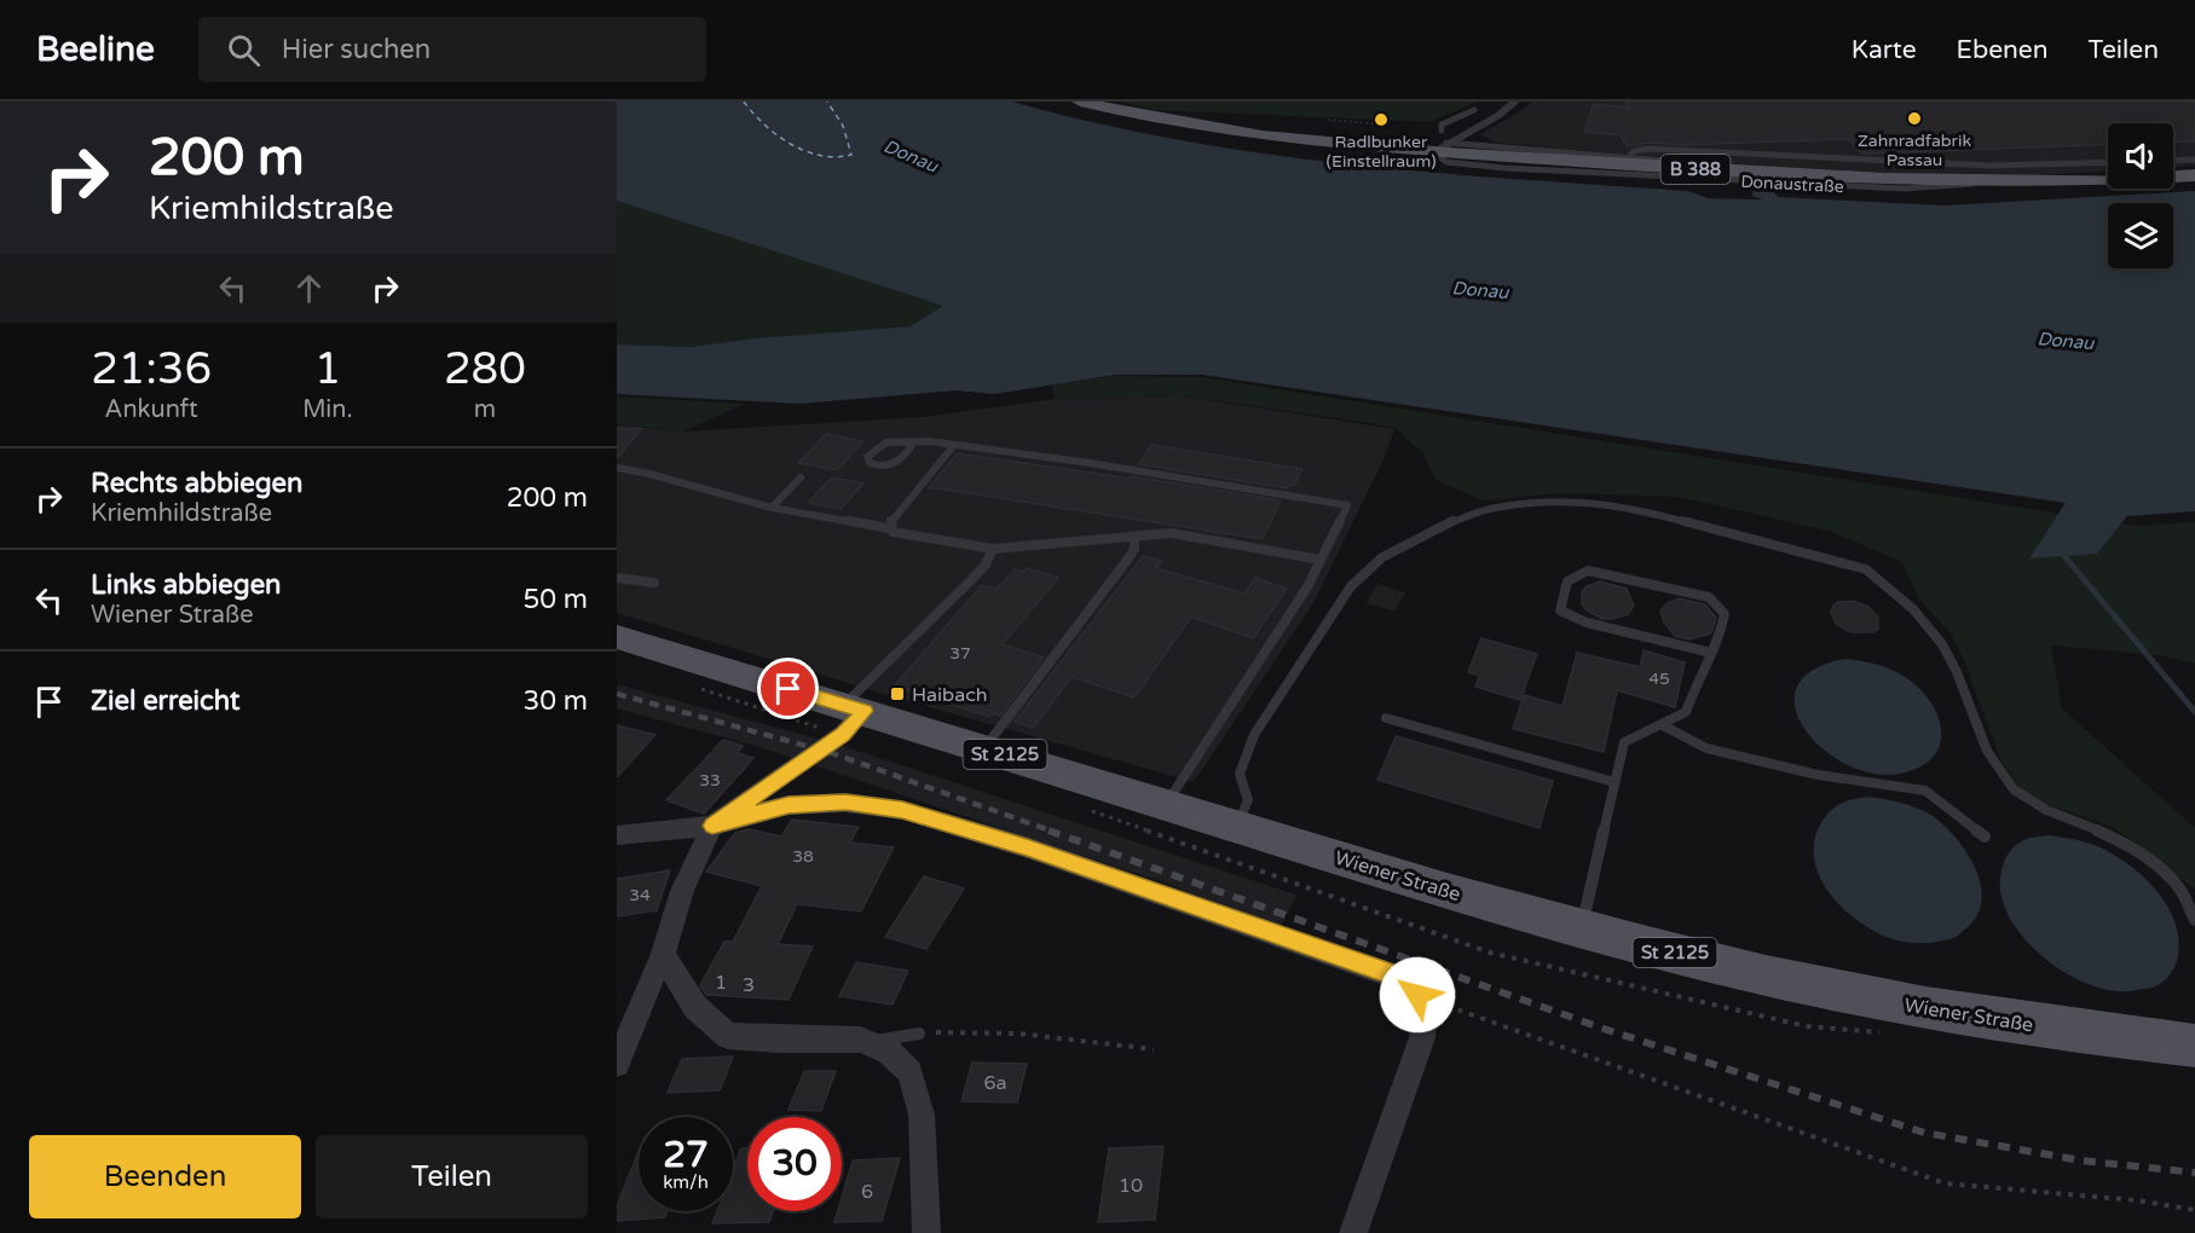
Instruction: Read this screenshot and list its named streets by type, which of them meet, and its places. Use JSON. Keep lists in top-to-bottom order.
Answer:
{
  "streets": {
    "main road": [
      "B 388",
      "Donaustraße",
      "St 2125",
      "Wiener Straße"
    ]
  },
  "water": ["Donau"],
  "places": {
    "other": ["Zahnradfabrik Passau", "Radlbunker (Einstellraum)"],
    "transit": ["Haibach"]
  },
  "house_numbers": [
    "37",
    "45",
    "33",
    "38",
    "34",
    "1",
    "3",
    "6a",
    "10",
    "6"
  ],
  "page": {
    "header": "Beeline",
    "search": "Hier suchen",
    "nav": ["Karte", "Ebenen", "Teilen"],
    "turn": ["200 m", "Kriemhildstraße"],
    "eta": [
      "21:36",
      "Ankunft",
      "1",
      "Min.",
      "280",
      "m"
    ],
    "list": [
      {
        "name": "Rechts abbiegen",
        "note": "Kriemhildstraße",
        "value": "200 m"
      },
      {
        "name": "Links abbiegen",
        "note": "Wiener Straße",
        "value": "50 m"
      },
      {
        "name": "Ziel erreicht",
        "value": "30 m"
      }
    ],
    "speed": "27 km/h",
    "limit": "30",
    "buttons": ["Beenden", "Teilen"]
  }
}
